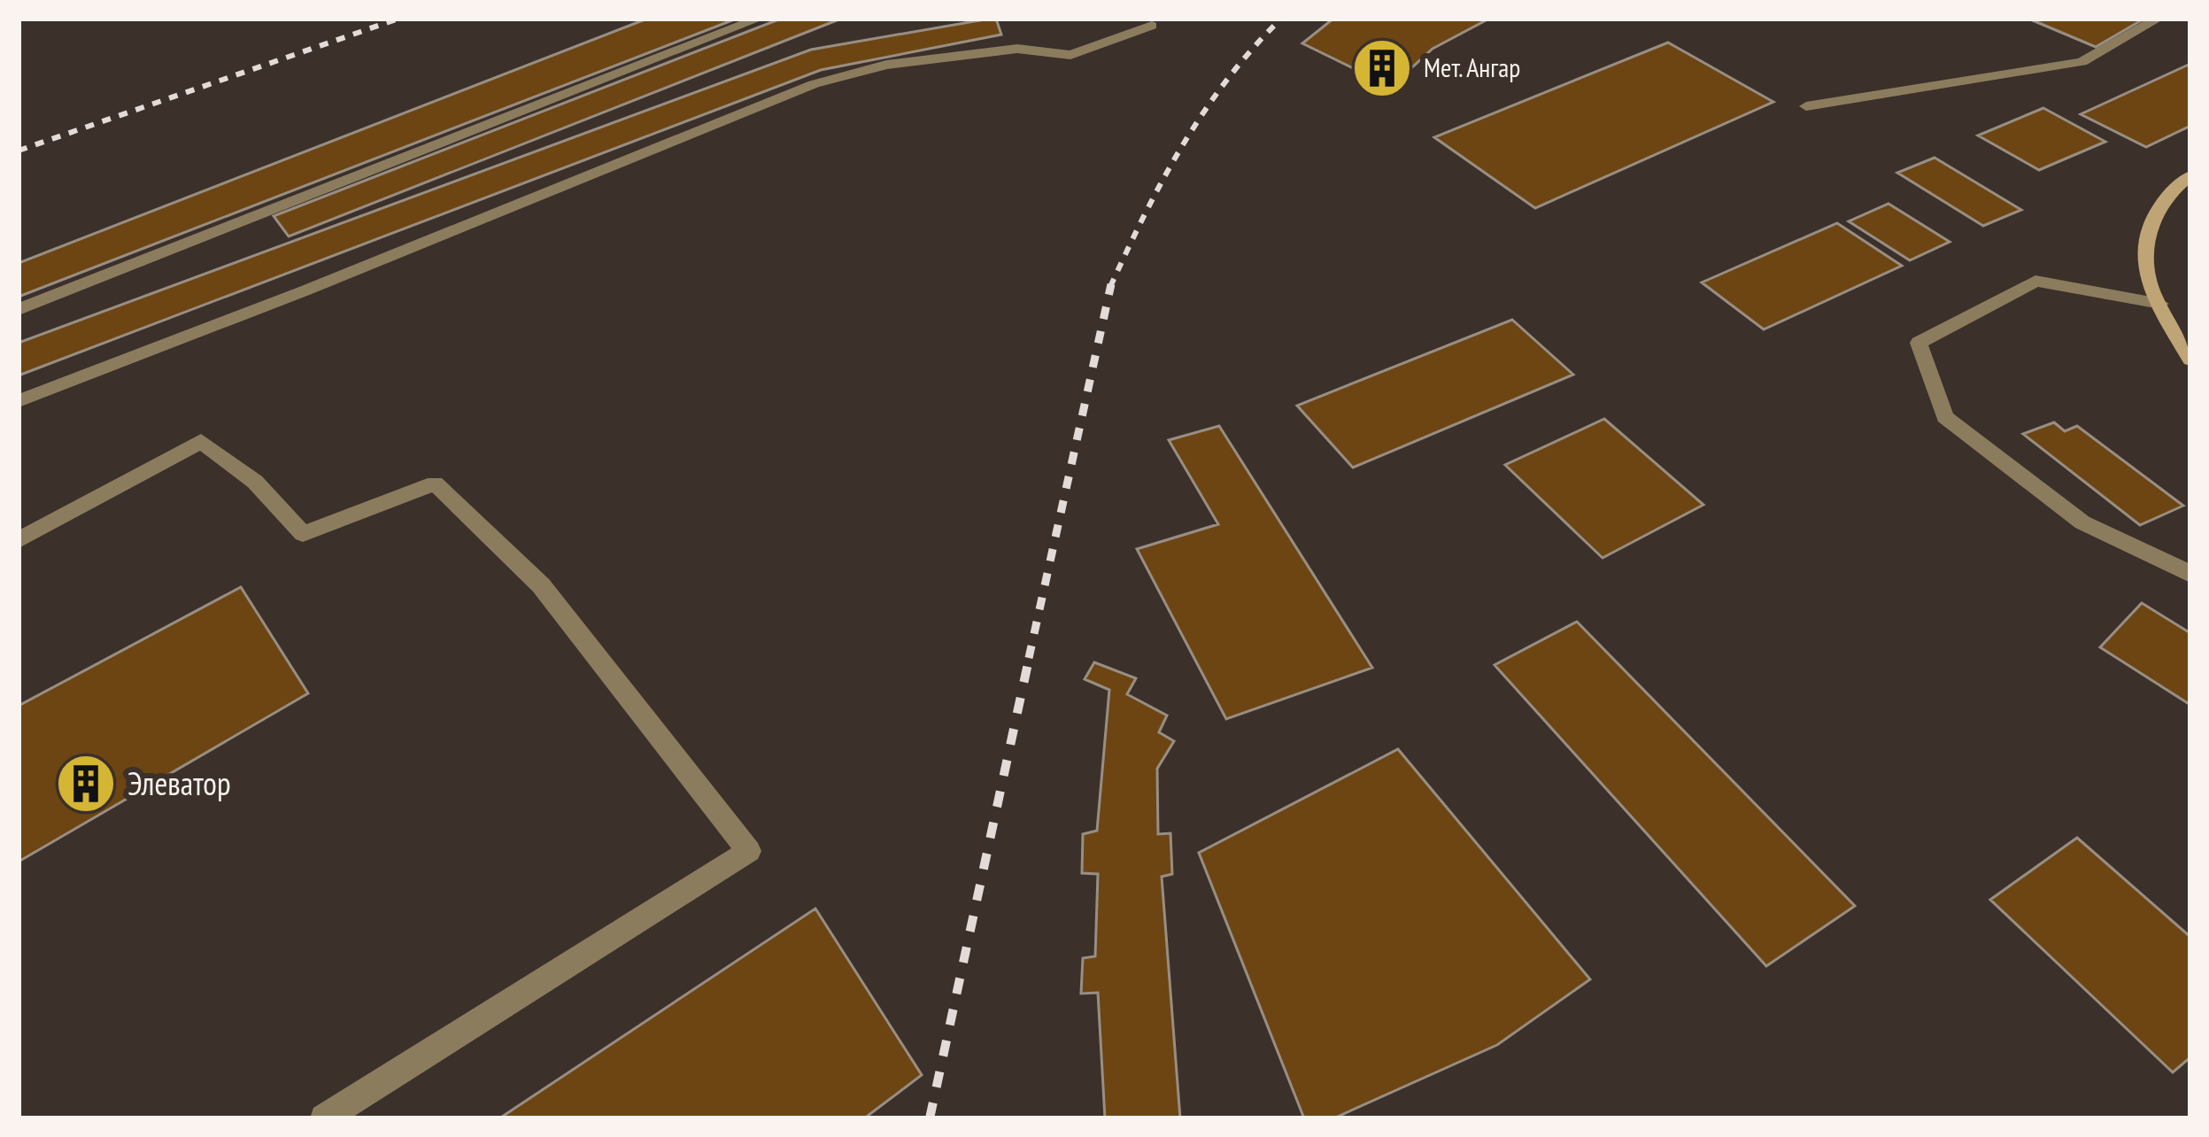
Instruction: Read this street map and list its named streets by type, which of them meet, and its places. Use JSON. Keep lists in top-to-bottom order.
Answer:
{
  "places": {
    "building": ["Мет. Ангар", "Элеватор"]
  }
}
